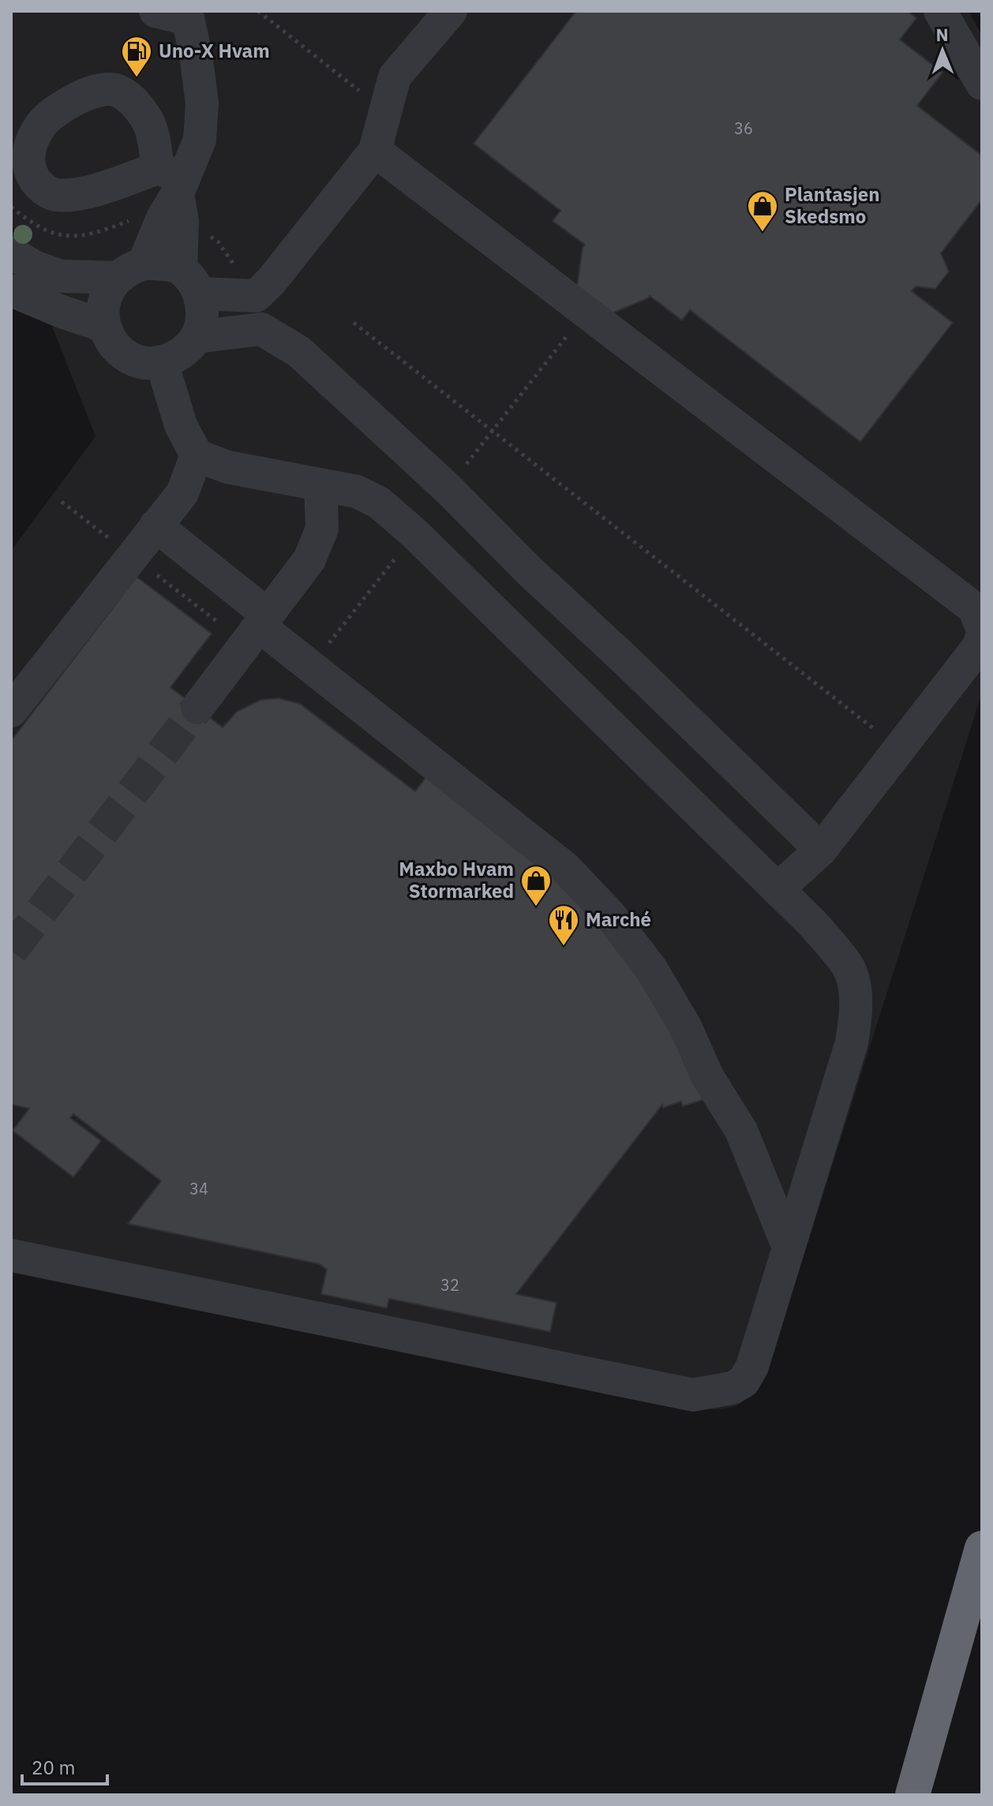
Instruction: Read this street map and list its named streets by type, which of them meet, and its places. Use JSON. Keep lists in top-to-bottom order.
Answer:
{
  "places": {
    "fuel station": ["Uno-X Hvam"],
    "shop": ["Plantasjen Skedsmo", "Maxbo Hvam Stormarked"],
    "restaurant": ["Marché"]
  },
  "house_numbers": ["36", "34", "32"],
  "scale_bar": "20 m",
  "north": "top"
}
